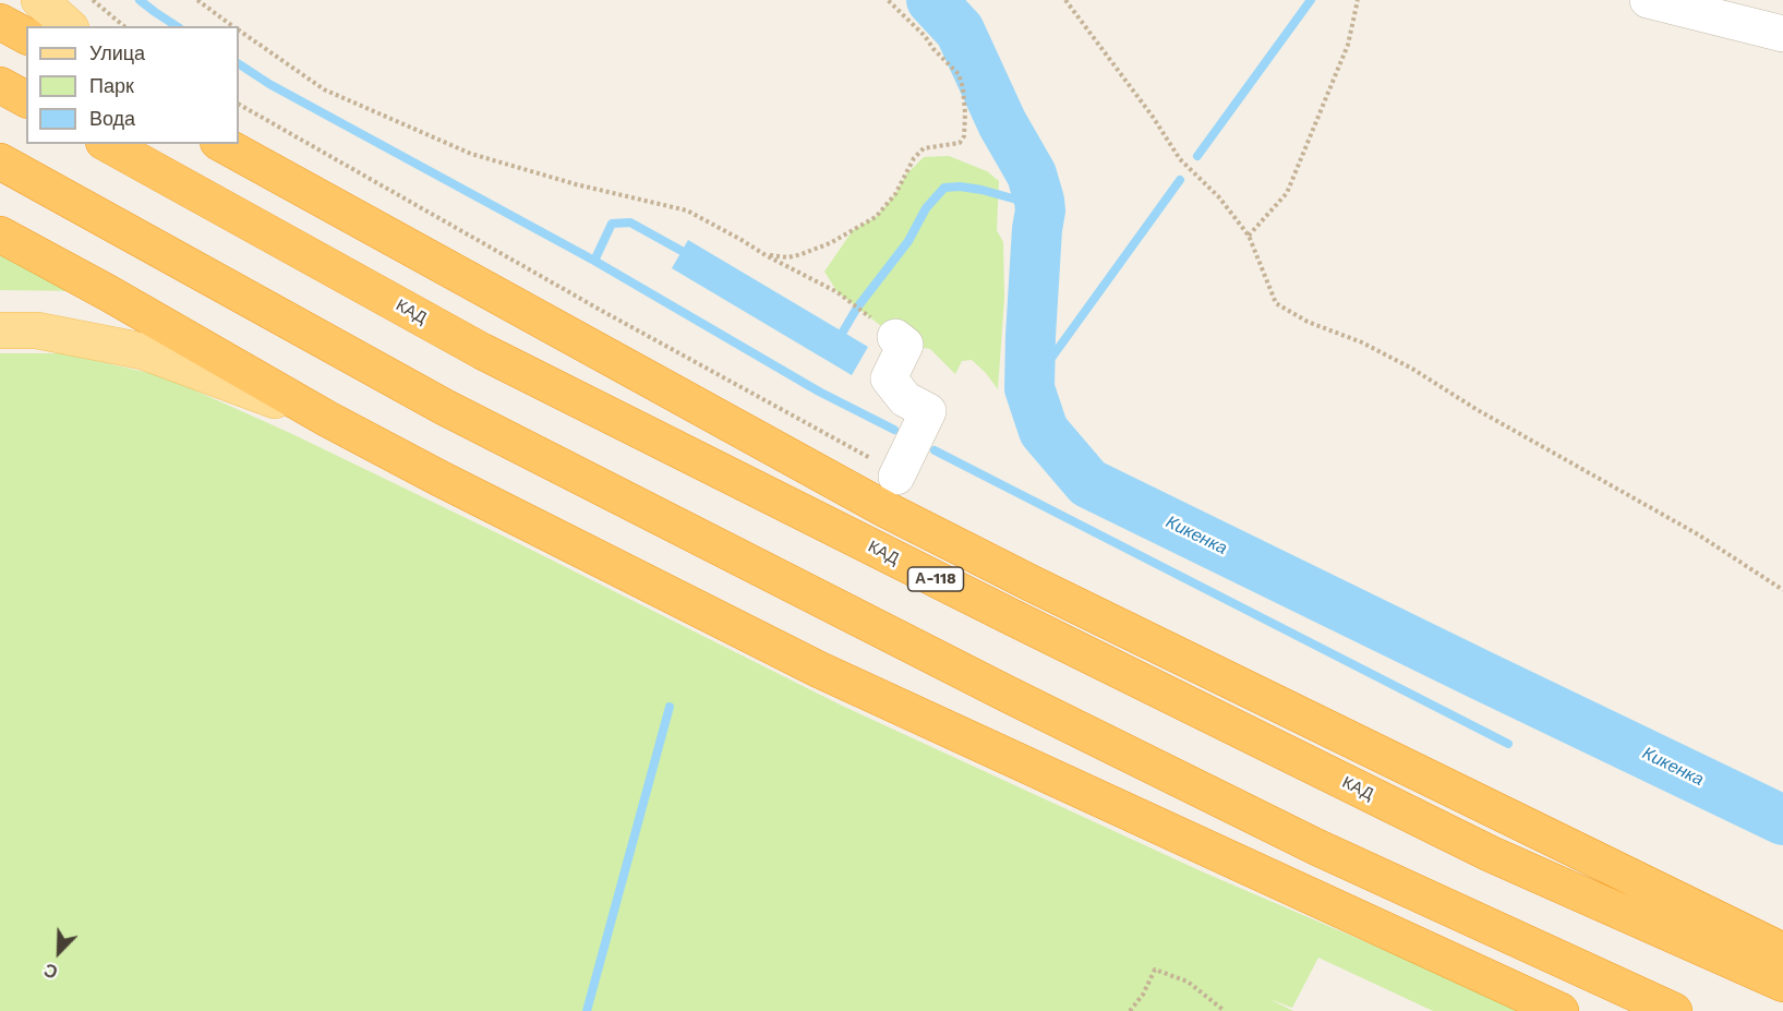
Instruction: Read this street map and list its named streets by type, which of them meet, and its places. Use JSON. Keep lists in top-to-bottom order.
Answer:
{
  "streets": {
    "highway": ["КАД", "А-118"]
  },
  "water": ["Кикенка"],
  "legend": ["Улица", "Парк", "Вода"],
  "north": "bottom left"
}
